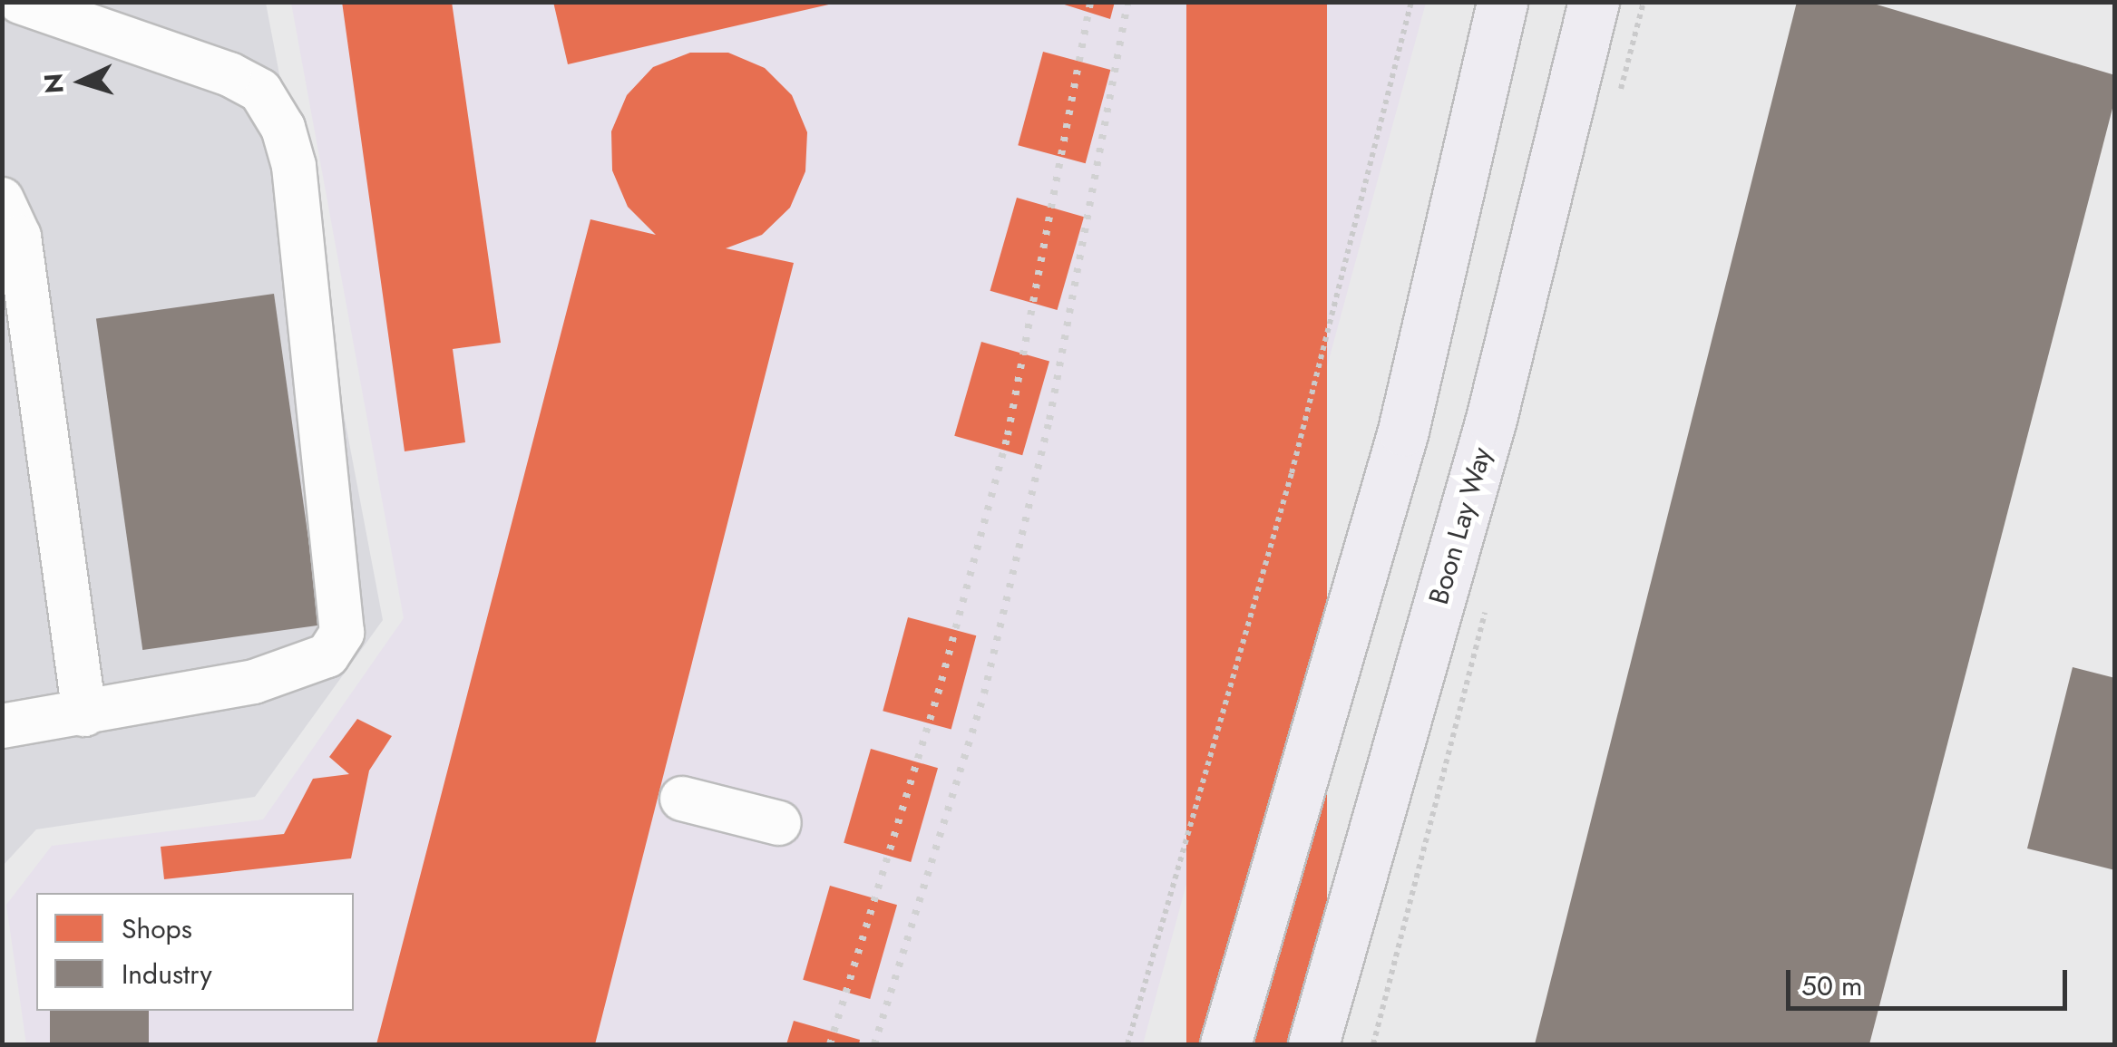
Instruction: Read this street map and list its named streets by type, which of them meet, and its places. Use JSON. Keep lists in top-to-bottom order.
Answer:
{
  "streets": {
    "main road": ["Boon Lay Way"]
  },
  "legend": ["Shops", "Industry"],
  "scale_bar": "50 m",
  "north": "left"
}
